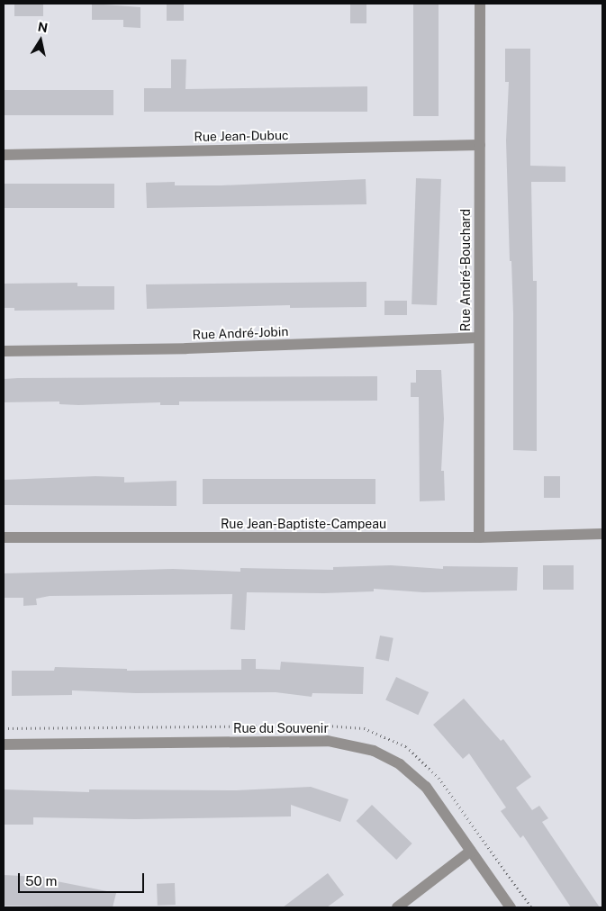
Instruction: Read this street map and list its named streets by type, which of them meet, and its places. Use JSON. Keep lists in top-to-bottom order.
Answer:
{
  "streets": {
    "street": [
      "Rue Jean-Dubuc",
      "Rue André-Bouchard",
      "Rue André-Jobin",
      "Rue Jean-Baptiste-Campeau",
      "Rue du Souvenir"
    ]
  },
  "crossings": [
    ["Rue Jean-Dubuc", "Rue André-Bouchard"],
    ["Rue André-Bouchard", "Rue André-Jobin"],
    ["Rue André-Bouchard", "Rue Jean-Baptiste-Campeau"]
  ],
  "scale_bar": "50 m",
  "north": "top"
}
